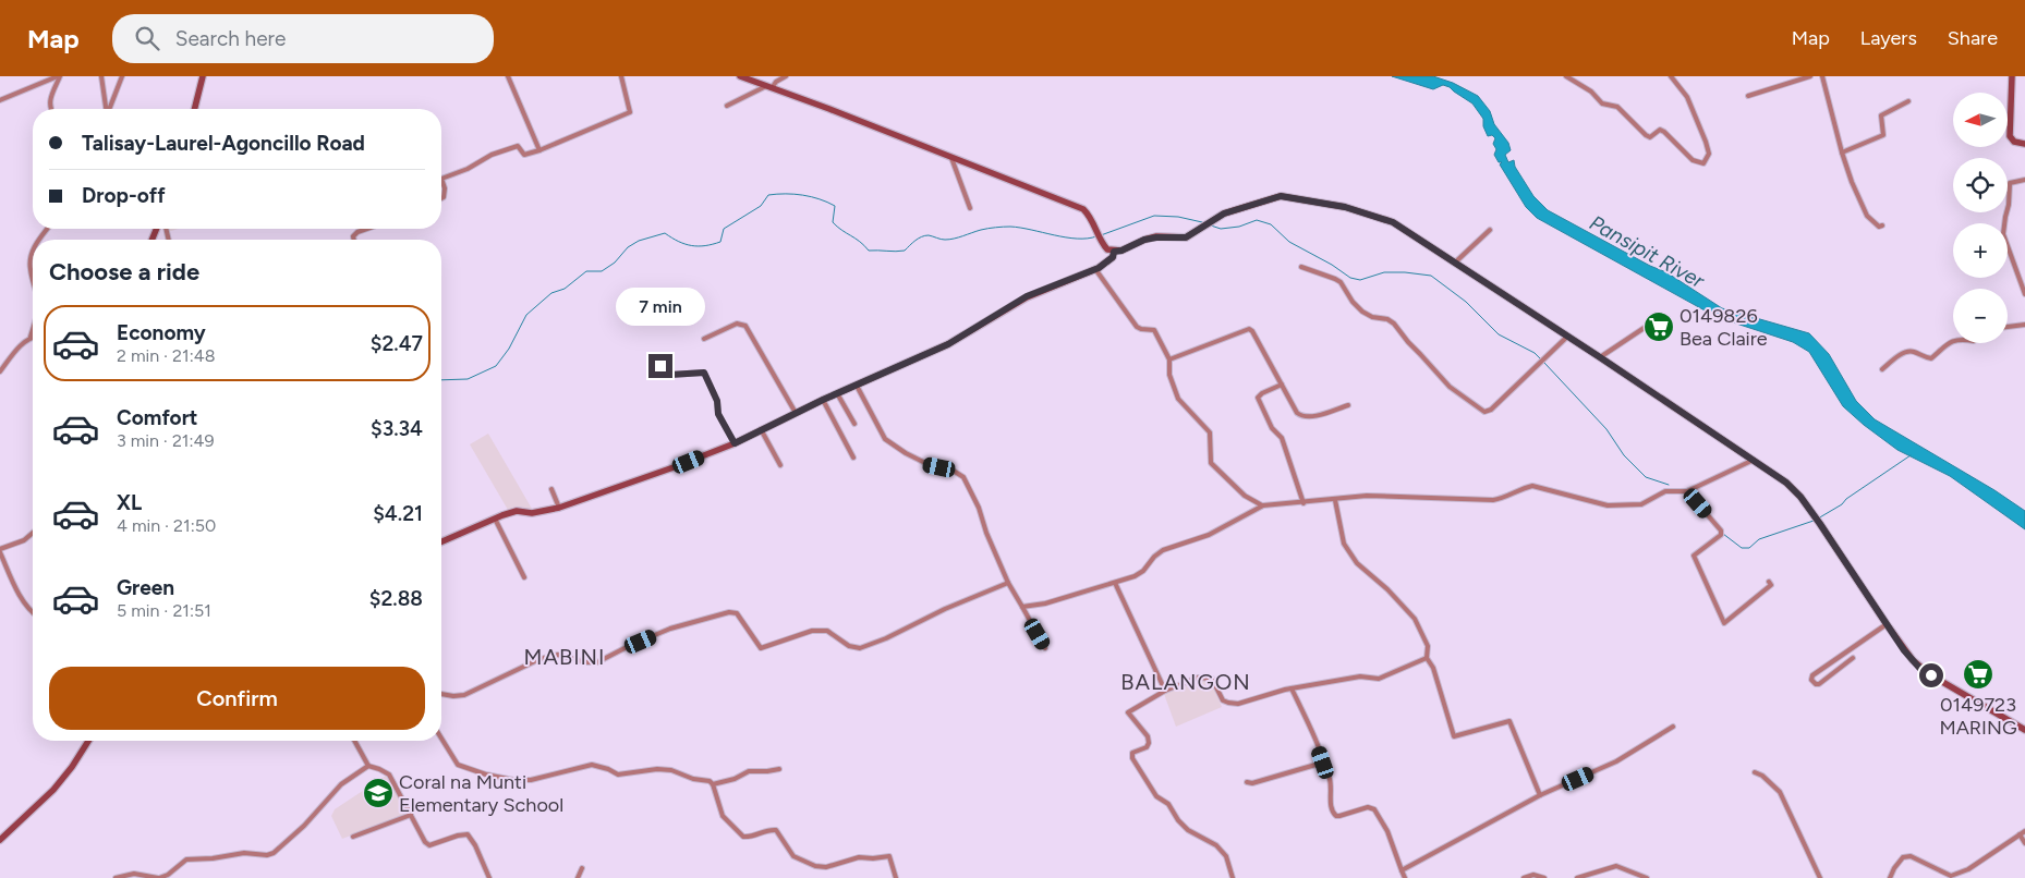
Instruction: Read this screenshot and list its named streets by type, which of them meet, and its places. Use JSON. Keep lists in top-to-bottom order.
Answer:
{
  "districts": ["MABINI", "BALANGON"],
  "water": ["Pansipit River"],
  "places": {
    "supermarket": ["0149826 Bea Claire", "0149723 MARING"],
    "school or university": ["Coral na Munti Elementary School"]
  },
  "north": "left",
  "page": {
    "header": "Map",
    "search": "Search here",
    "nav": ["Map", "Layers", "Share"],
    "map_buttons": ["+", "−"],
    "banner": ["Talisay-Laurel-Agoncillo Road", "Drop-off"],
    "heading": "Choose a ride",
    "bubble": "7 min",
    "list": [
      {
        "name": "Economy",
        "note": "2 min · 21:48",
        "value": "$2.47"
      },
      {
        "name": "Comfort",
        "note": "3 min · 21:49",
        "value": "$3.34"
      },
      {
        "name": "XL",
        "note": "4 min · 21:50",
        "value": "$4.21"
      },
      {
        "name": "Green",
        "note": "5 min · 21:51",
        "value": "$2.88"
      }
    ],
    "buttons": "Confirm"
  }
}
